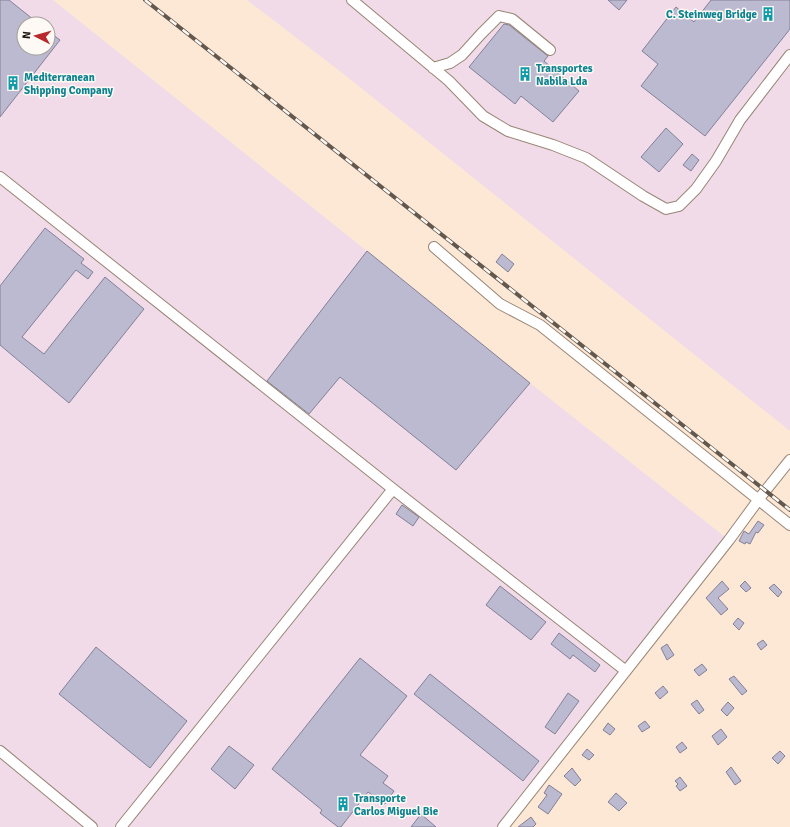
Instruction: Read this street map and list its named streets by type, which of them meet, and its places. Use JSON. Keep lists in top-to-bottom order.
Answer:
{
  "places": {
    "building": [
      "C. Steinweg Bridge",
      "Transportes Nabila Lda",
      "Mediterranean Shipping Company",
      "Transporte Carlos Miguel Bie"
    ]
  },
  "north": "left"
}
